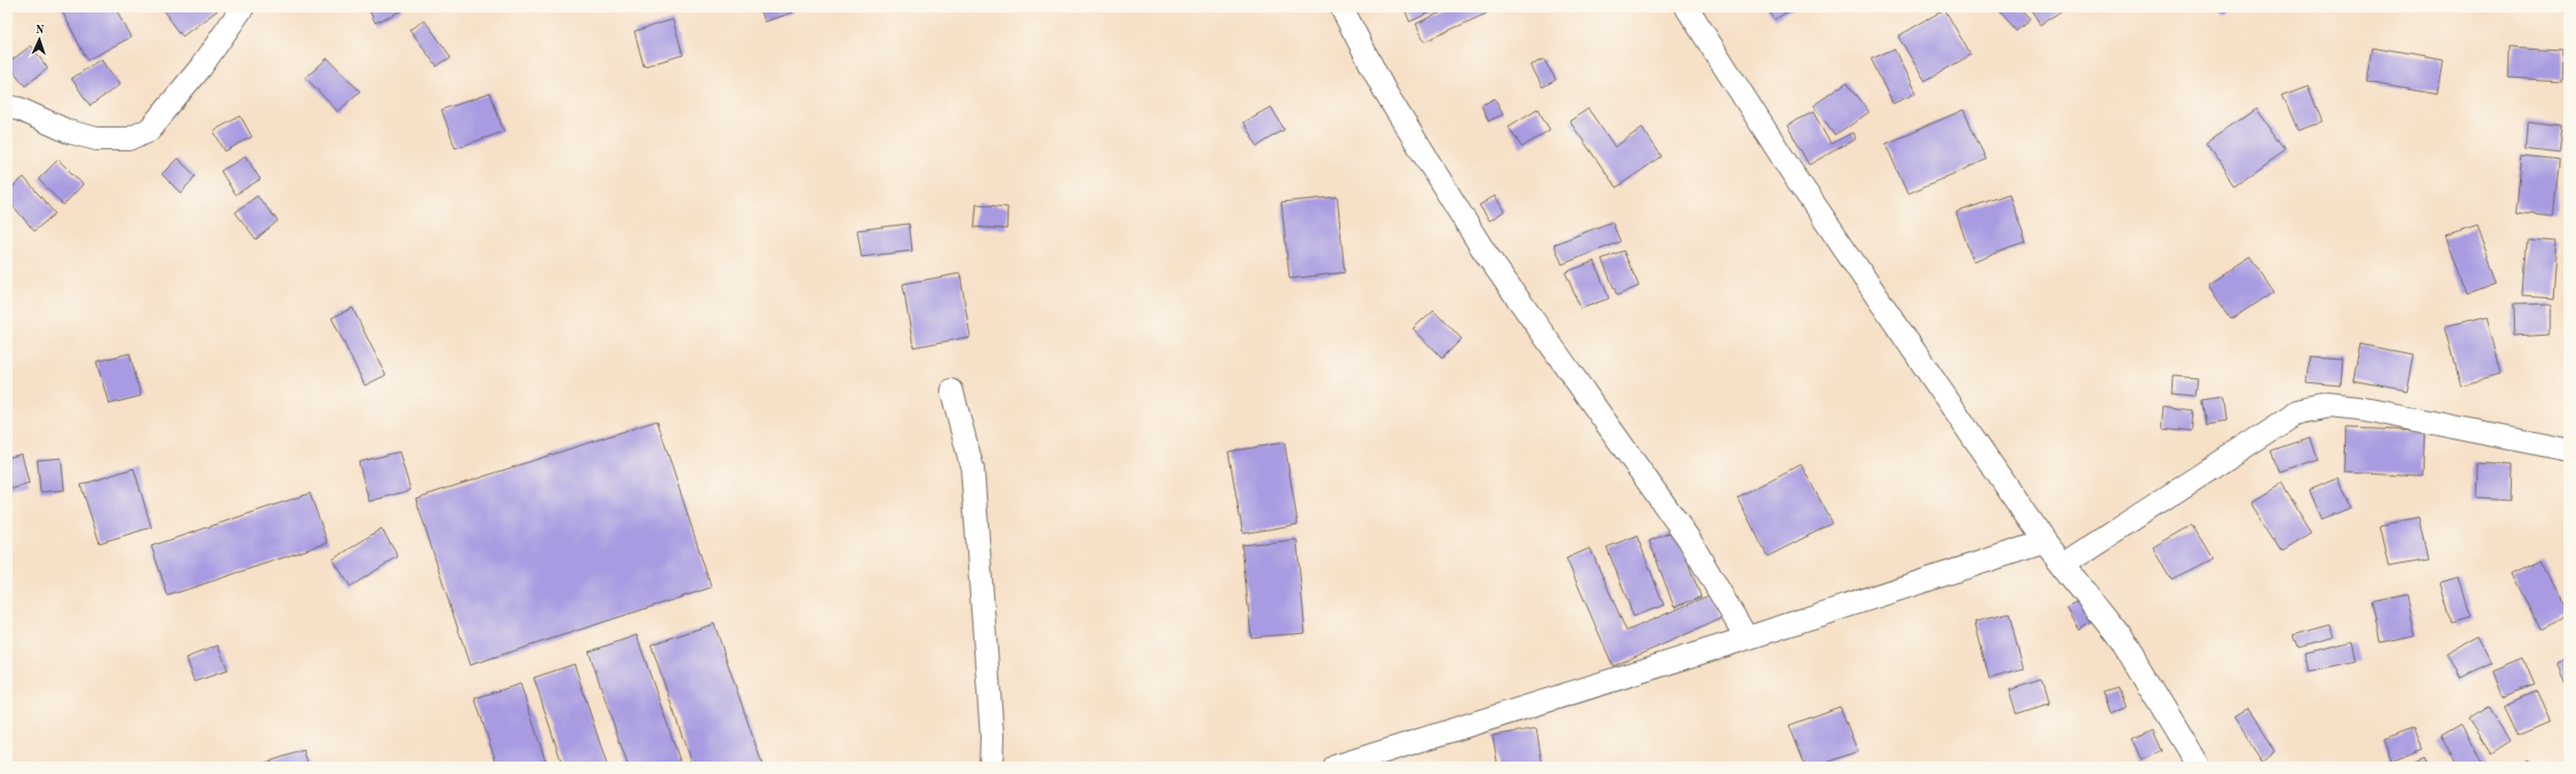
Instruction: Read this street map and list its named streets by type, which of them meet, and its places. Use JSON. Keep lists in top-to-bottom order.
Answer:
{
  "north": "top"
}
